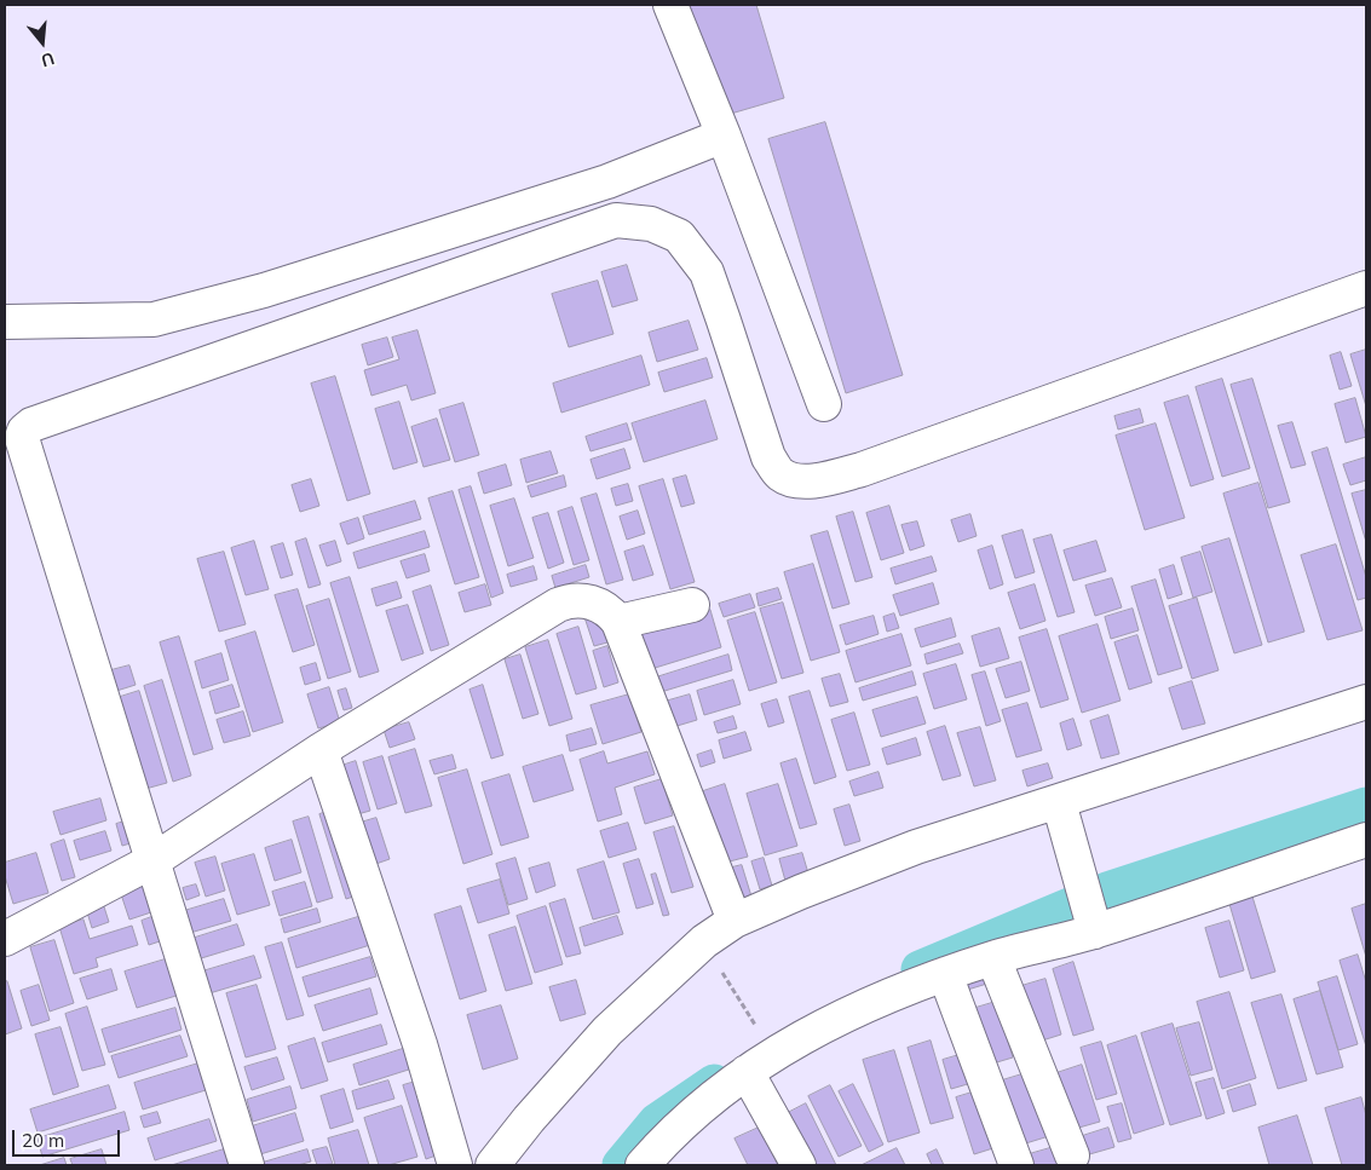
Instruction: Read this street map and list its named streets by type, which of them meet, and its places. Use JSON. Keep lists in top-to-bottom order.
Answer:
{
  "scale_bar": "20 m",
  "north": "bottom"
}
